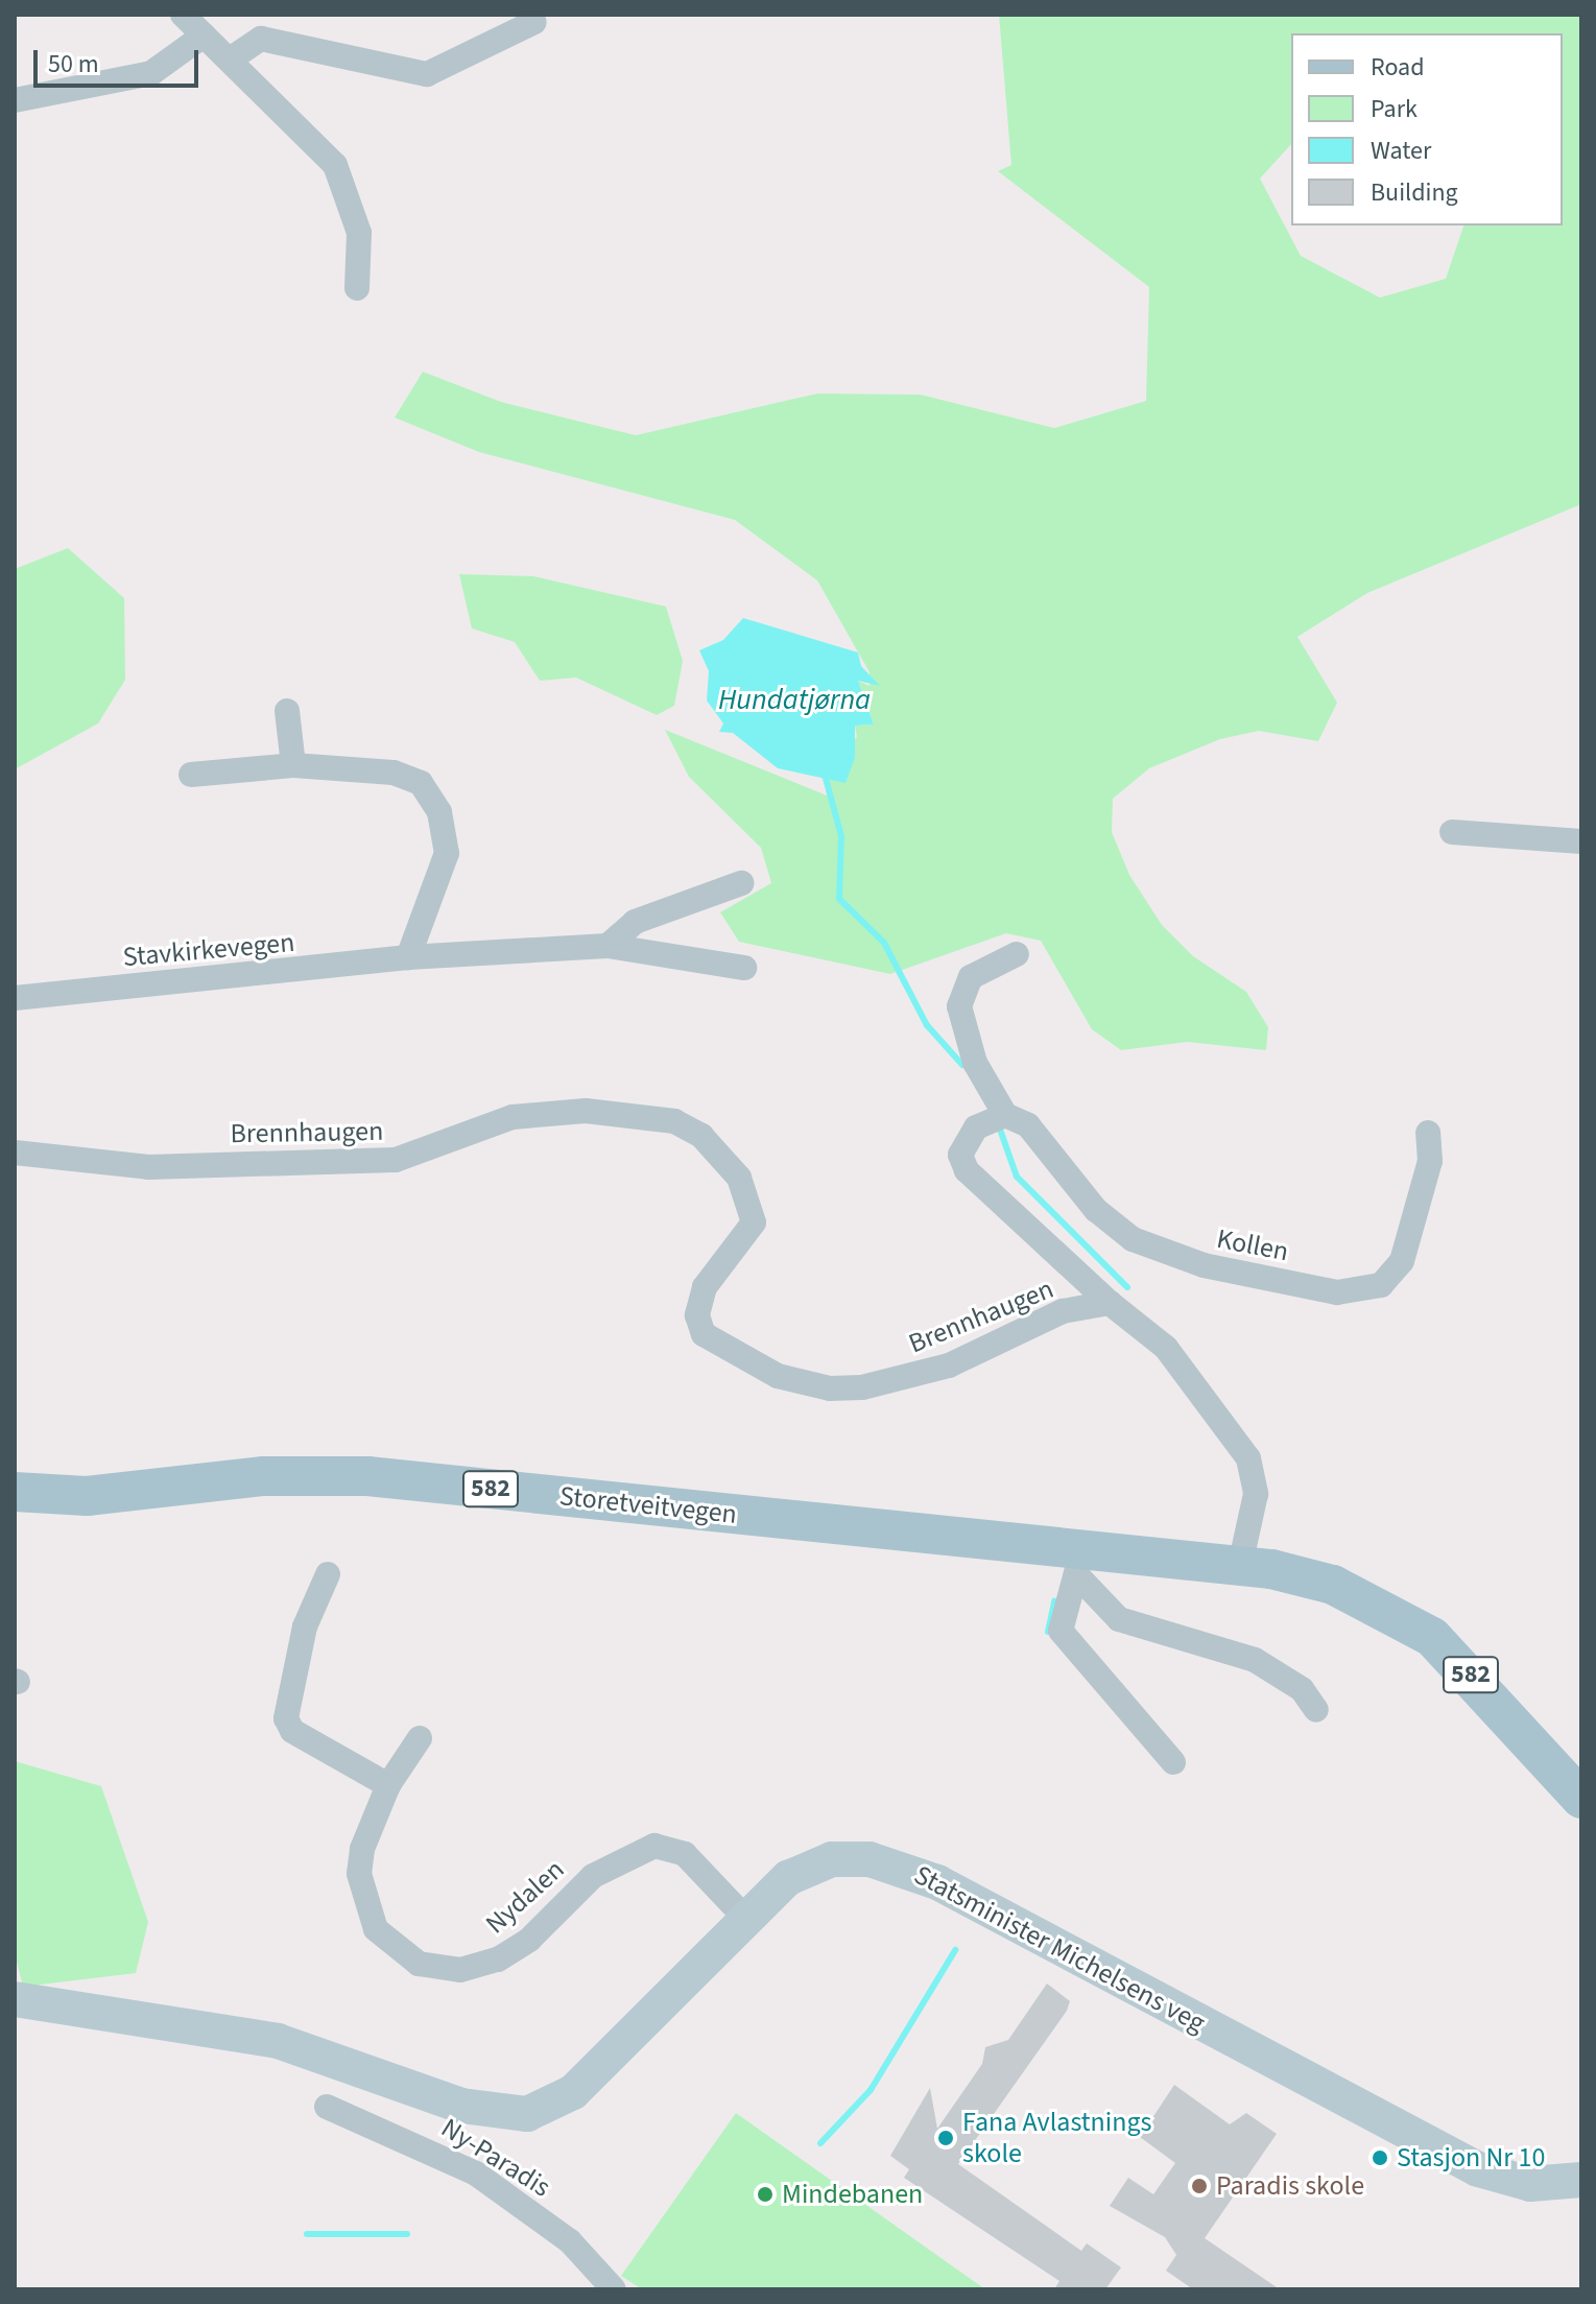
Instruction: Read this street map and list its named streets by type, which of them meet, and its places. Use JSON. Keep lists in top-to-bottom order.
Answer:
{
  "streets": {
    "main road": ["582", "Storetveitvegen", "Statsminister Michelsens veg"],
    "street": [
      "Stavkirkevegen",
      "Brennhaugen",
      "Kollen",
      "Nydalen",
      "Ny-Paradis"
    ]
  },
  "crossings": [
    ["Nydalen", "Statsminister Michelsens veg"]
  ],
  "water": ["Hundatjørna"],
  "places": [
    "Fana Avlastnings skole",
    "Stasjon Nr 10",
    "Paradis skole",
    "Mindebanen"
  ],
  "legend": [
    "Road",
    "Park",
    "Water",
    "Building"
  ],
  "scale_bar": "50 m"
}
